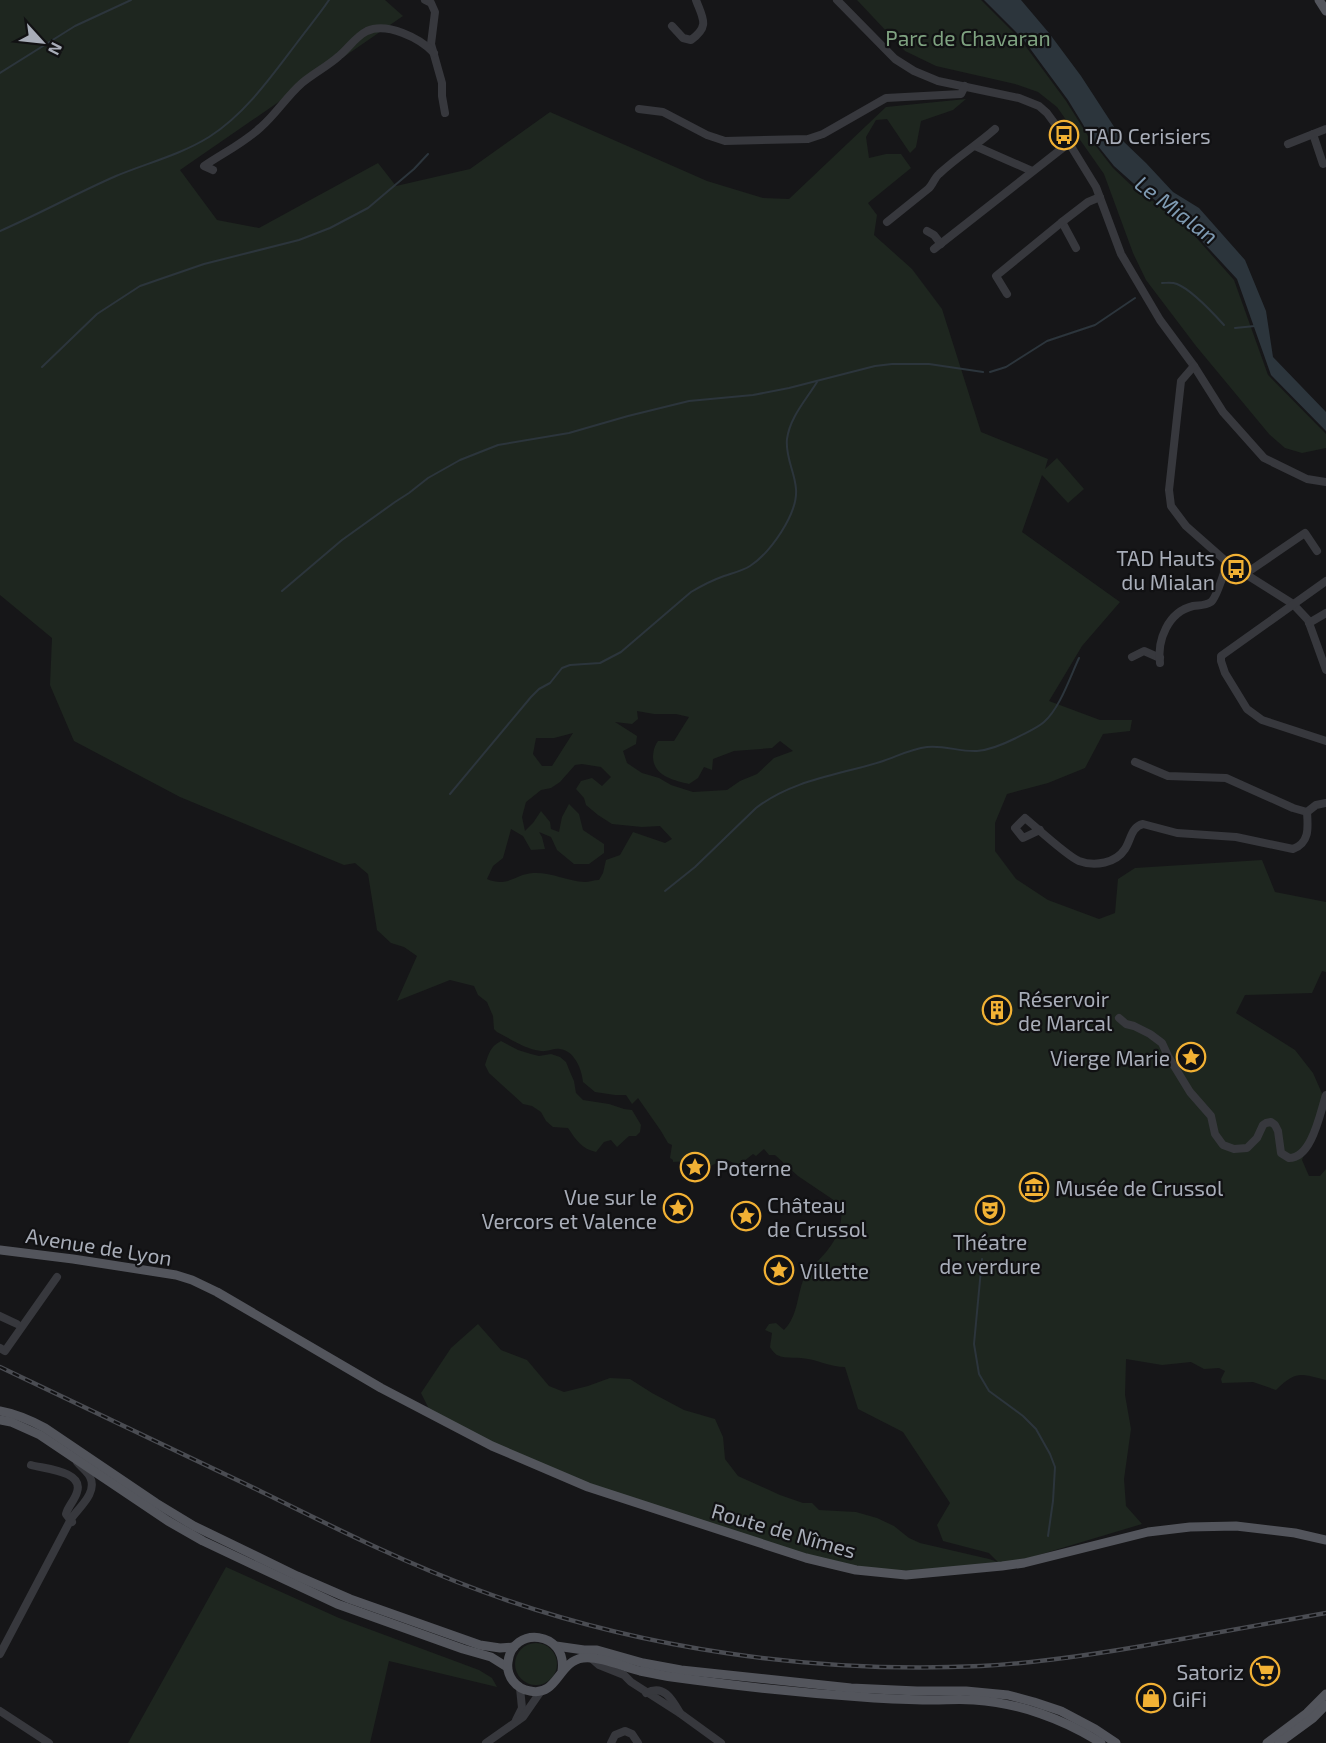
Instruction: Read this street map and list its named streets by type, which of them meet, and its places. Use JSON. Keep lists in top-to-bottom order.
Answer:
{
  "streets": {
    "main road": ["Avenue de Lyon", "Route de Nîmes"]
  },
  "crossings": [
    ["Avenue de Lyon", "Route de Nîmes"]
  ],
  "water": ["Le Mialan"],
  "parks": ["Parc de Chavaran"],
  "places": {
    "bus stop": ["TAD Cerisiers", "TAD Hauts du Mialan"],
    "building": ["Réservoir de Marcal"],
    "place": [
      "Vierge Marie",
      "Poterne",
      "Vue sur le Vercors et Valence",
      "Château de Crussol",
      "Villette"
    ],
    "museum": ["Musée de Crussol"],
    "theatre": ["Théatre de verdure"],
    "supermarket": ["Satoriz"],
    "shop": ["GiFi"]
  },
  "north": "bottom right"
}
